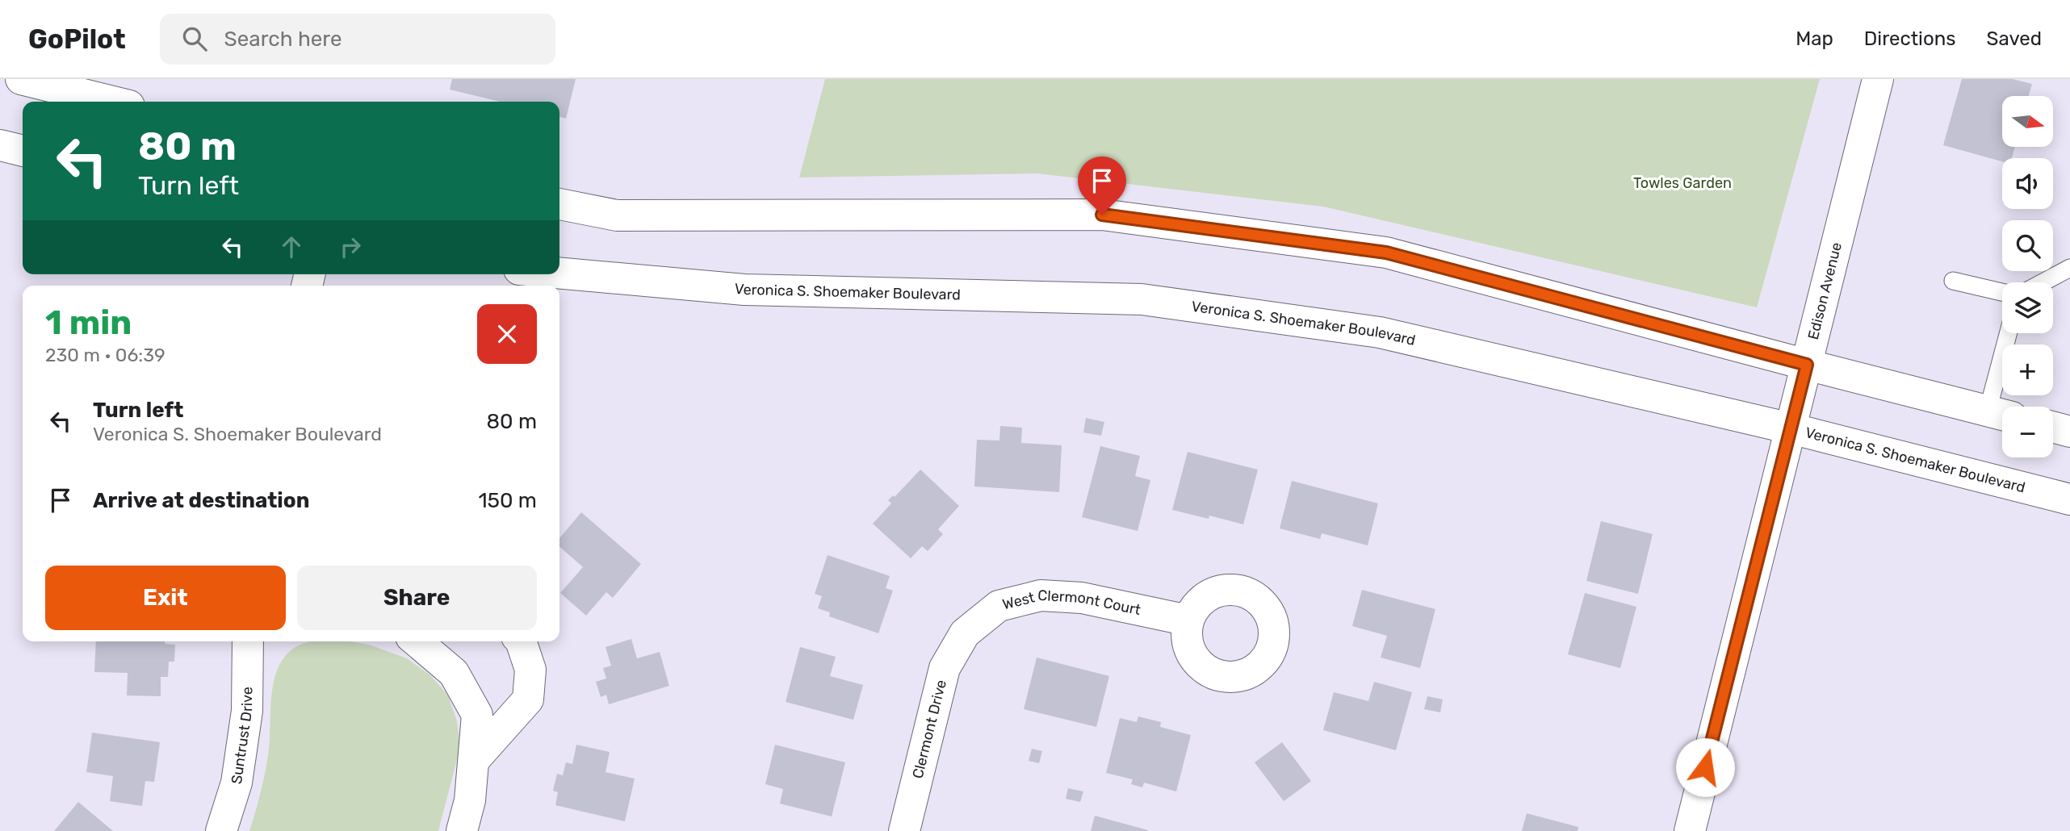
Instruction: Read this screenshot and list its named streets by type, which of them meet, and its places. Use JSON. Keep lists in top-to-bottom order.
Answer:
{
  "streets": {
    "street": [
      "Edison Avenue",
      "Veronica S. Shoemaker Boulevard",
      "West Clermont Court",
      "Clermont Drive",
      "Suntrust Drive"
    ]
  },
  "crossings": [
    ["Edison Avenue", "Veronica S. Shoemaker Boulevard"],
    ["West Clermont Court", "Clermont Drive"]
  ],
  "parks": ["Towles Garden"],
  "north": "right",
  "page": {
    "header": "GoPilot",
    "search": "Search here",
    "nav": ["Map", "Directions", "Saved"],
    "map_buttons": ["+", "−"],
    "turn": ["80 m", "Turn left"],
    "heading": ["1 min", "230 m · 06:39"],
    "list": [
      {
        "name": "Turn left",
        "note": "Veronica S. Shoemaker Boulevard",
        "value": "80 m"
      },
      {
        "name": "Arrive at destination",
        "value": "150 m"
      }
    ],
    "buttons": ["Exit", "Share"]
  }
}
